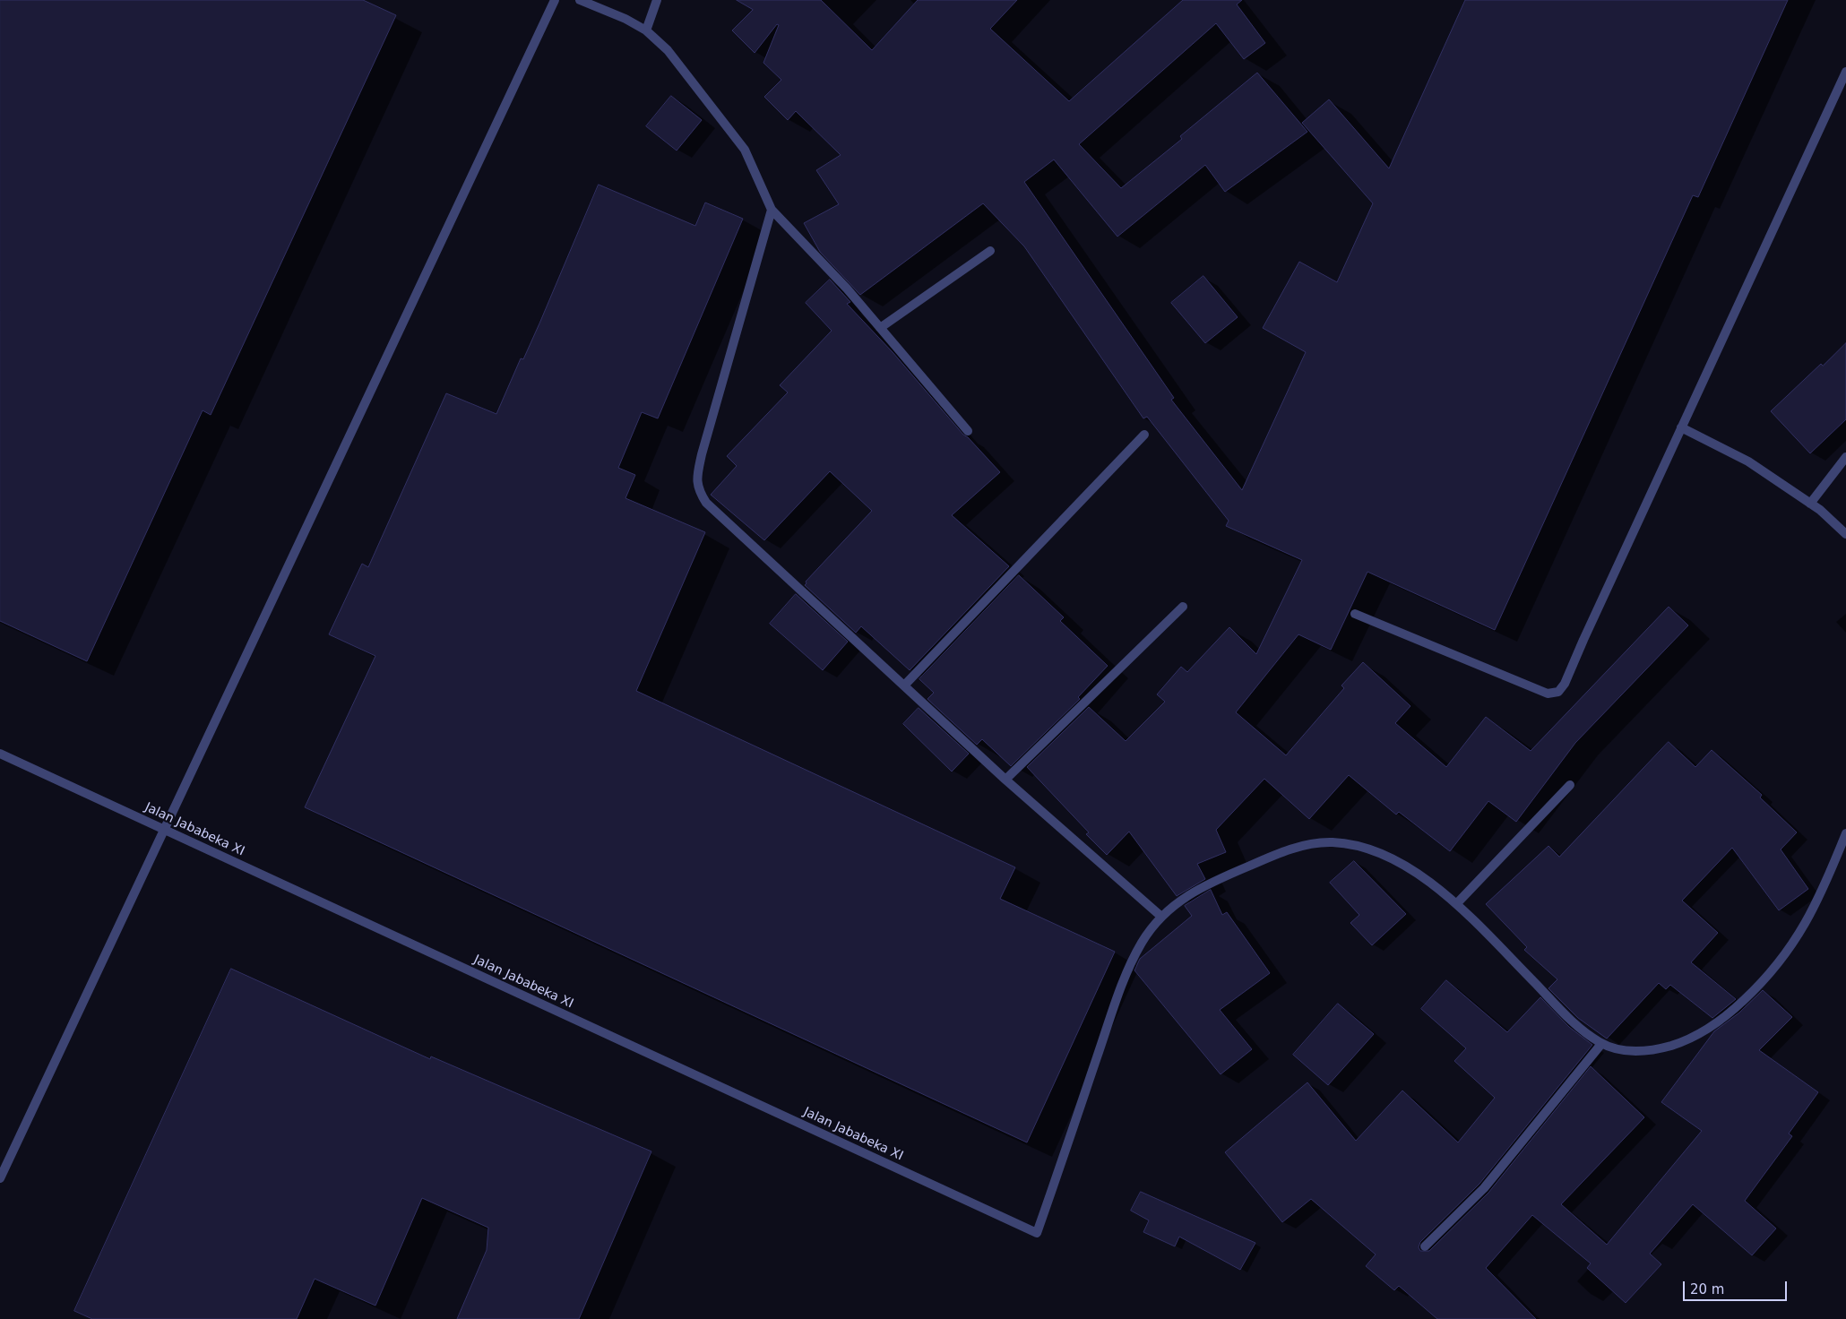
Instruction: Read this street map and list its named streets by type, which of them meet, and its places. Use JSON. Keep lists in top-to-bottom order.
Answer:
{
  "streets": {
    "street": ["Jalan Jababeka XI"]
  },
  "scale_bar": "20 m"
}
